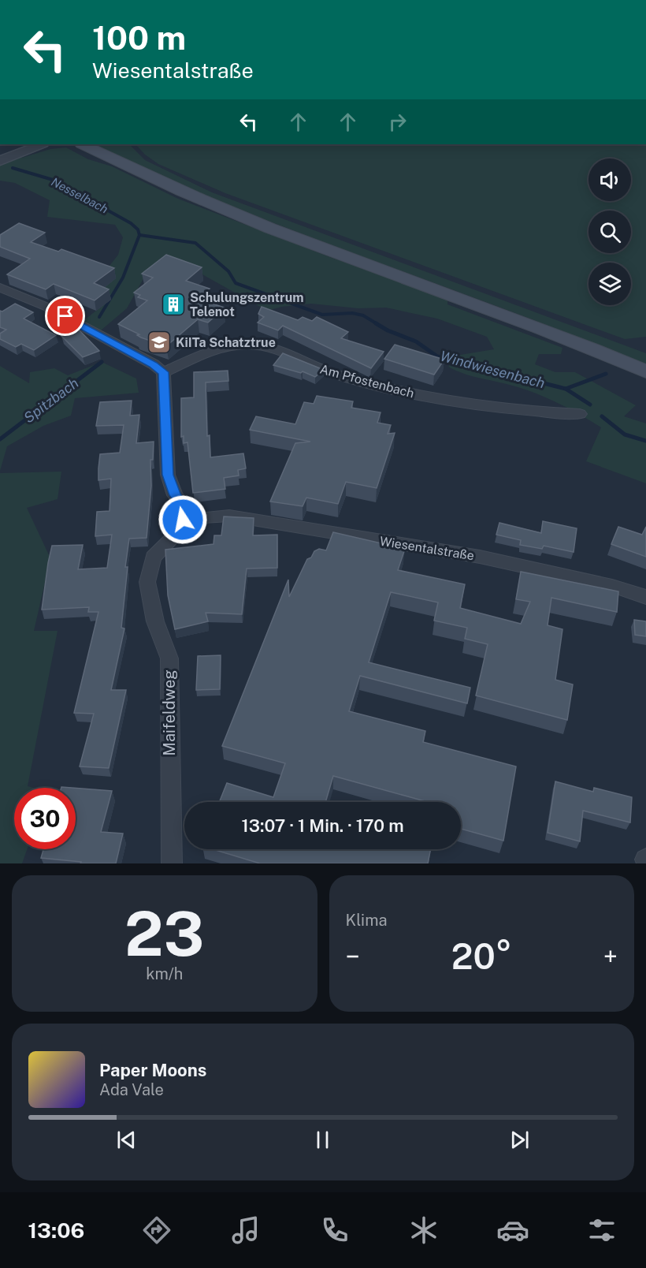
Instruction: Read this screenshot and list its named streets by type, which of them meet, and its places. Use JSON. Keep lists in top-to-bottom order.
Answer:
{
  "streets": {
    "street": ["Am Pfostenbach", "Wiesentalstraße", "Maifeldweg"]
  },
  "crossings": [
    ["Wiesentalstraße", "Maifeldweg"]
  ],
  "water": ["Nesselbach", "Windwiesenbach", "Spitzbach"],
  "places": {
    "building": ["Schulungszentrum Telenot"],
    "school or university": ["KiITa Schatztrue"]
  },
  "page": {
    "turn": ["100 m", "Wiesentalstraße"],
    "limit": "30",
    "trip": "13:07 · 1 Min. · 170 m",
    "tile": [
      ["23", "km/h"],
      "Klima"
    ],
    "heat": ["−", "20°", "+"],
    "song": ["Paper Moons", "Ada Vale"],
    "tabs": "13:06"
  }
}
